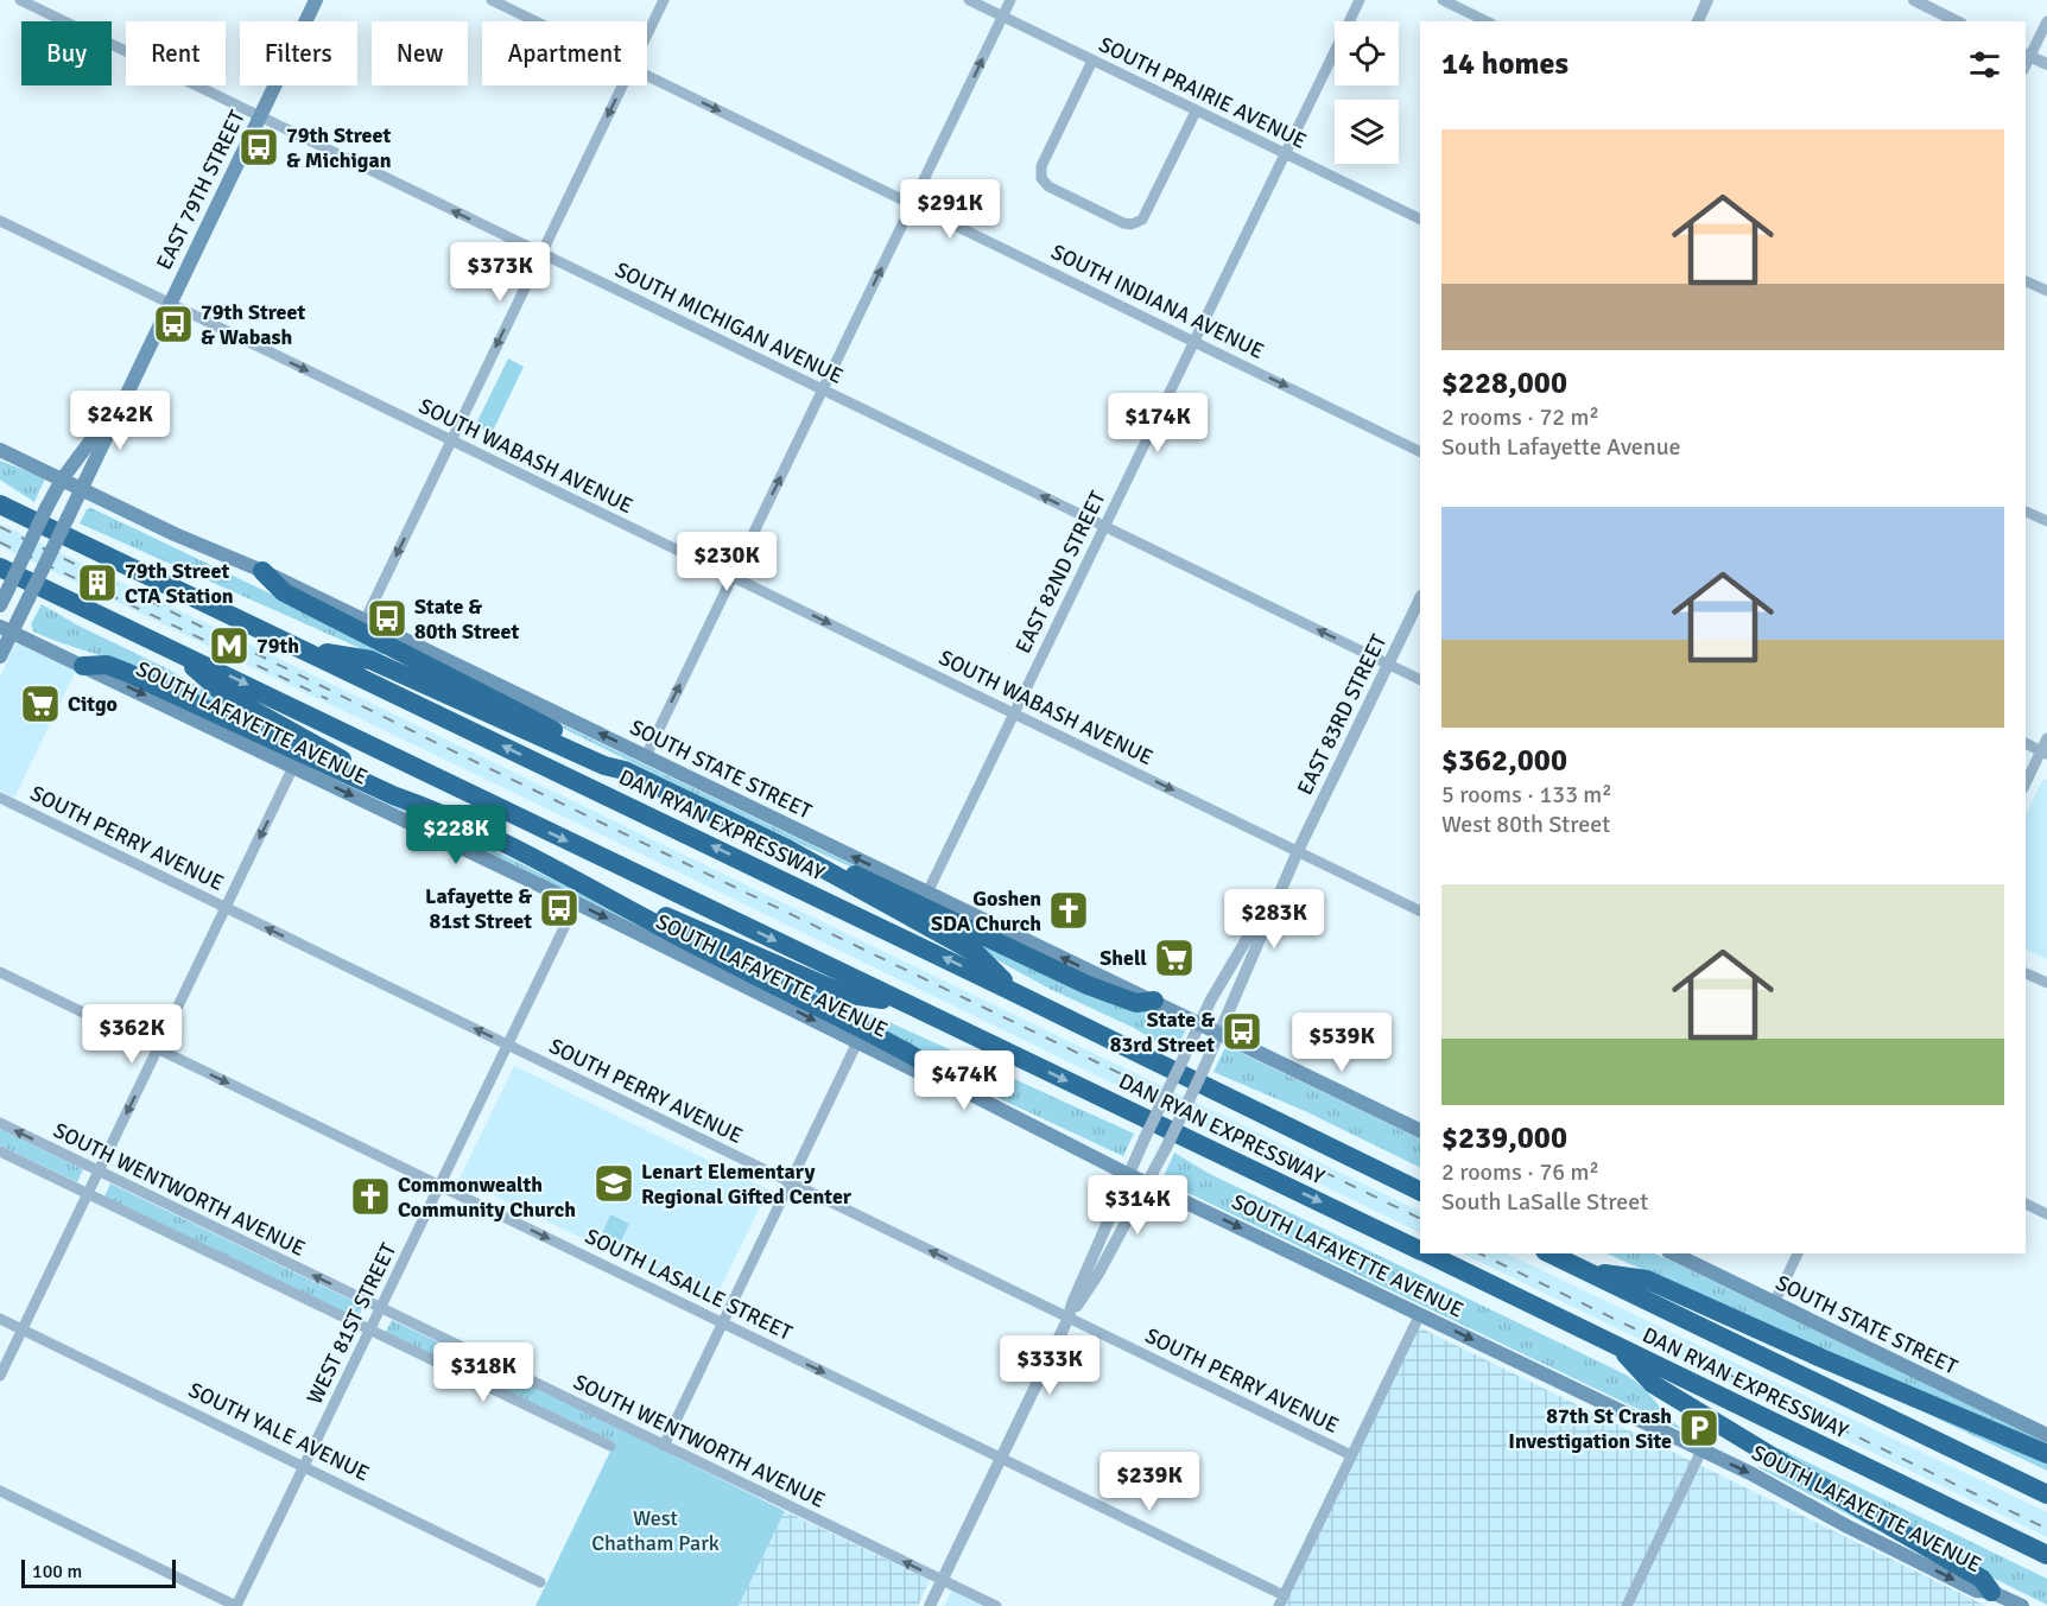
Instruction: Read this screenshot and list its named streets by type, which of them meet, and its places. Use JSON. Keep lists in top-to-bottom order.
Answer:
{
  "streets": {
    "highway": ["DAN RYAN EXPRESSWAY"],
    "main road": ["EAST 79TH STREET", "SOUTH LAFAYETTE AVENUE", "SOUTH STATE STREET"],
    "street": [
      "SOUTH PRAIRIE AVENUE",
      "SOUTH INDIANA AVENUE",
      "SOUTH MICHIGAN AVENUE",
      "SOUTH WABASH AVENUE",
      "EAST 82ND STREET",
      "EAST 83RD STREET",
      "SOUTH PERRY AVENUE",
      "SOUTH WENTWORTH AVENUE",
      "SOUTH LASALLE STREET",
      "WEST 81ST STREET",
      "SOUTH YALE AVENUE"
    ]
  },
  "crossings": [
    ["SOUTH PRAIRIE AVENUE", "EAST 82ND STREET"],
    ["EAST 79TH STREET", "SOUTH MICHIGAN AVENUE"],
    ["EAST 79TH STREET", "SOUTH WABASH AVENUE"],
    ["EAST 79TH STREET", "SOUTH LAFAYETTE AVENUE"],
    ["EAST 79TH STREET", "SOUTH STATE STREET"],
    ["SOUTH INDIANA AVENUE", "EAST 82ND STREET"],
    ["SOUTH MICHIGAN AVENUE", "EAST 82ND STREET"],
    ["SOUTH MICHIGAN AVENUE", "EAST 83RD STREET"],
    ["SOUTH WABASH AVENUE", "EAST 82ND STREET"],
    ["SOUTH WABASH AVENUE", "EAST 83RD STREET"],
    ["EAST 82ND STREET", "SOUTH STATE STREET"],
    ["EAST 83RD STREET", "SOUTH LAFAYETTE AVENUE"],
    ["EAST 83RD STREET", "SOUTH STATE STREET"],
    ["EAST 83RD STREET", "SOUTH PERRY AVENUE"],
    ["SOUTH LAFAYETTE AVENUE", "WEST 81ST STREET"],
    ["SOUTH PERRY AVENUE", "WEST 81ST STREET"],
    ["SOUTH WENTWORTH AVENUE", "WEST 81ST STREET"],
    ["SOUTH LASALLE STREET", "WEST 81ST STREET"],
    ["WEST 81ST STREET", "SOUTH YALE AVENUE"]
  ],
  "one_way": [
    "SOUTH INDIANA AVENUE",
    "SOUTH MICHIGAN AVENUE",
    "SOUTH WABASH AVENUE",
    "SOUTH LAFAYETTE AVENUE",
    "SOUTH STATE STREET",
    "SOUTH PERRY AVENUE",
    "SOUTH LASALLE STREET"
  ],
  "parks": ["West Chatham Park"],
  "places": {
    "bus stop": [
      "79th Street & Michigan",
      "79th Street & Wabash",
      "State & 80th Street",
      "Lafayette & 81st Street",
      "State & 83rd Street"
    ],
    "building": ["79th Street CTA Station"],
    "metro station": ["79th"],
    "supermarket": ["Citgo", "Shell"],
    "church": ["Goshen SDA Church", "Commonwealth Community Church"],
    "school or university": ["Lenart Elementary Regional Gifted Center"],
    "parking": ["87th St Crash Investigation Site"]
  },
  "scale_bar": "100 m",
  "page": {
    "chip": [
      "Buy",
      "Rent",
      "Filters",
      "New",
      "Apartment"
    ],
    "heading": "14 homes",
    "list": [
      {
        "name": "$228,000",
        "note": "2 rooms · 72 m² · South Lafayette Avenue"
      },
      {
        "name": "$362,000",
        "note": "5 rooms · 133 m² · West 80th Street"
      },
      {
        "name": "$239,000",
        "note": "2 rooms · 76 m² · South LaSalle Street"
      }
    ],
    "price": [
      "$291K",
      "$373K",
      "$242K",
      "$174K",
      "$230K",
      "$228K",
      "$283K",
      "$362K",
      "$539K",
      "$474K",
      "$314K",
      "$333K",
      "$318K",
      "$239K"
    ],
    "scale": "100 m"
  }
}
